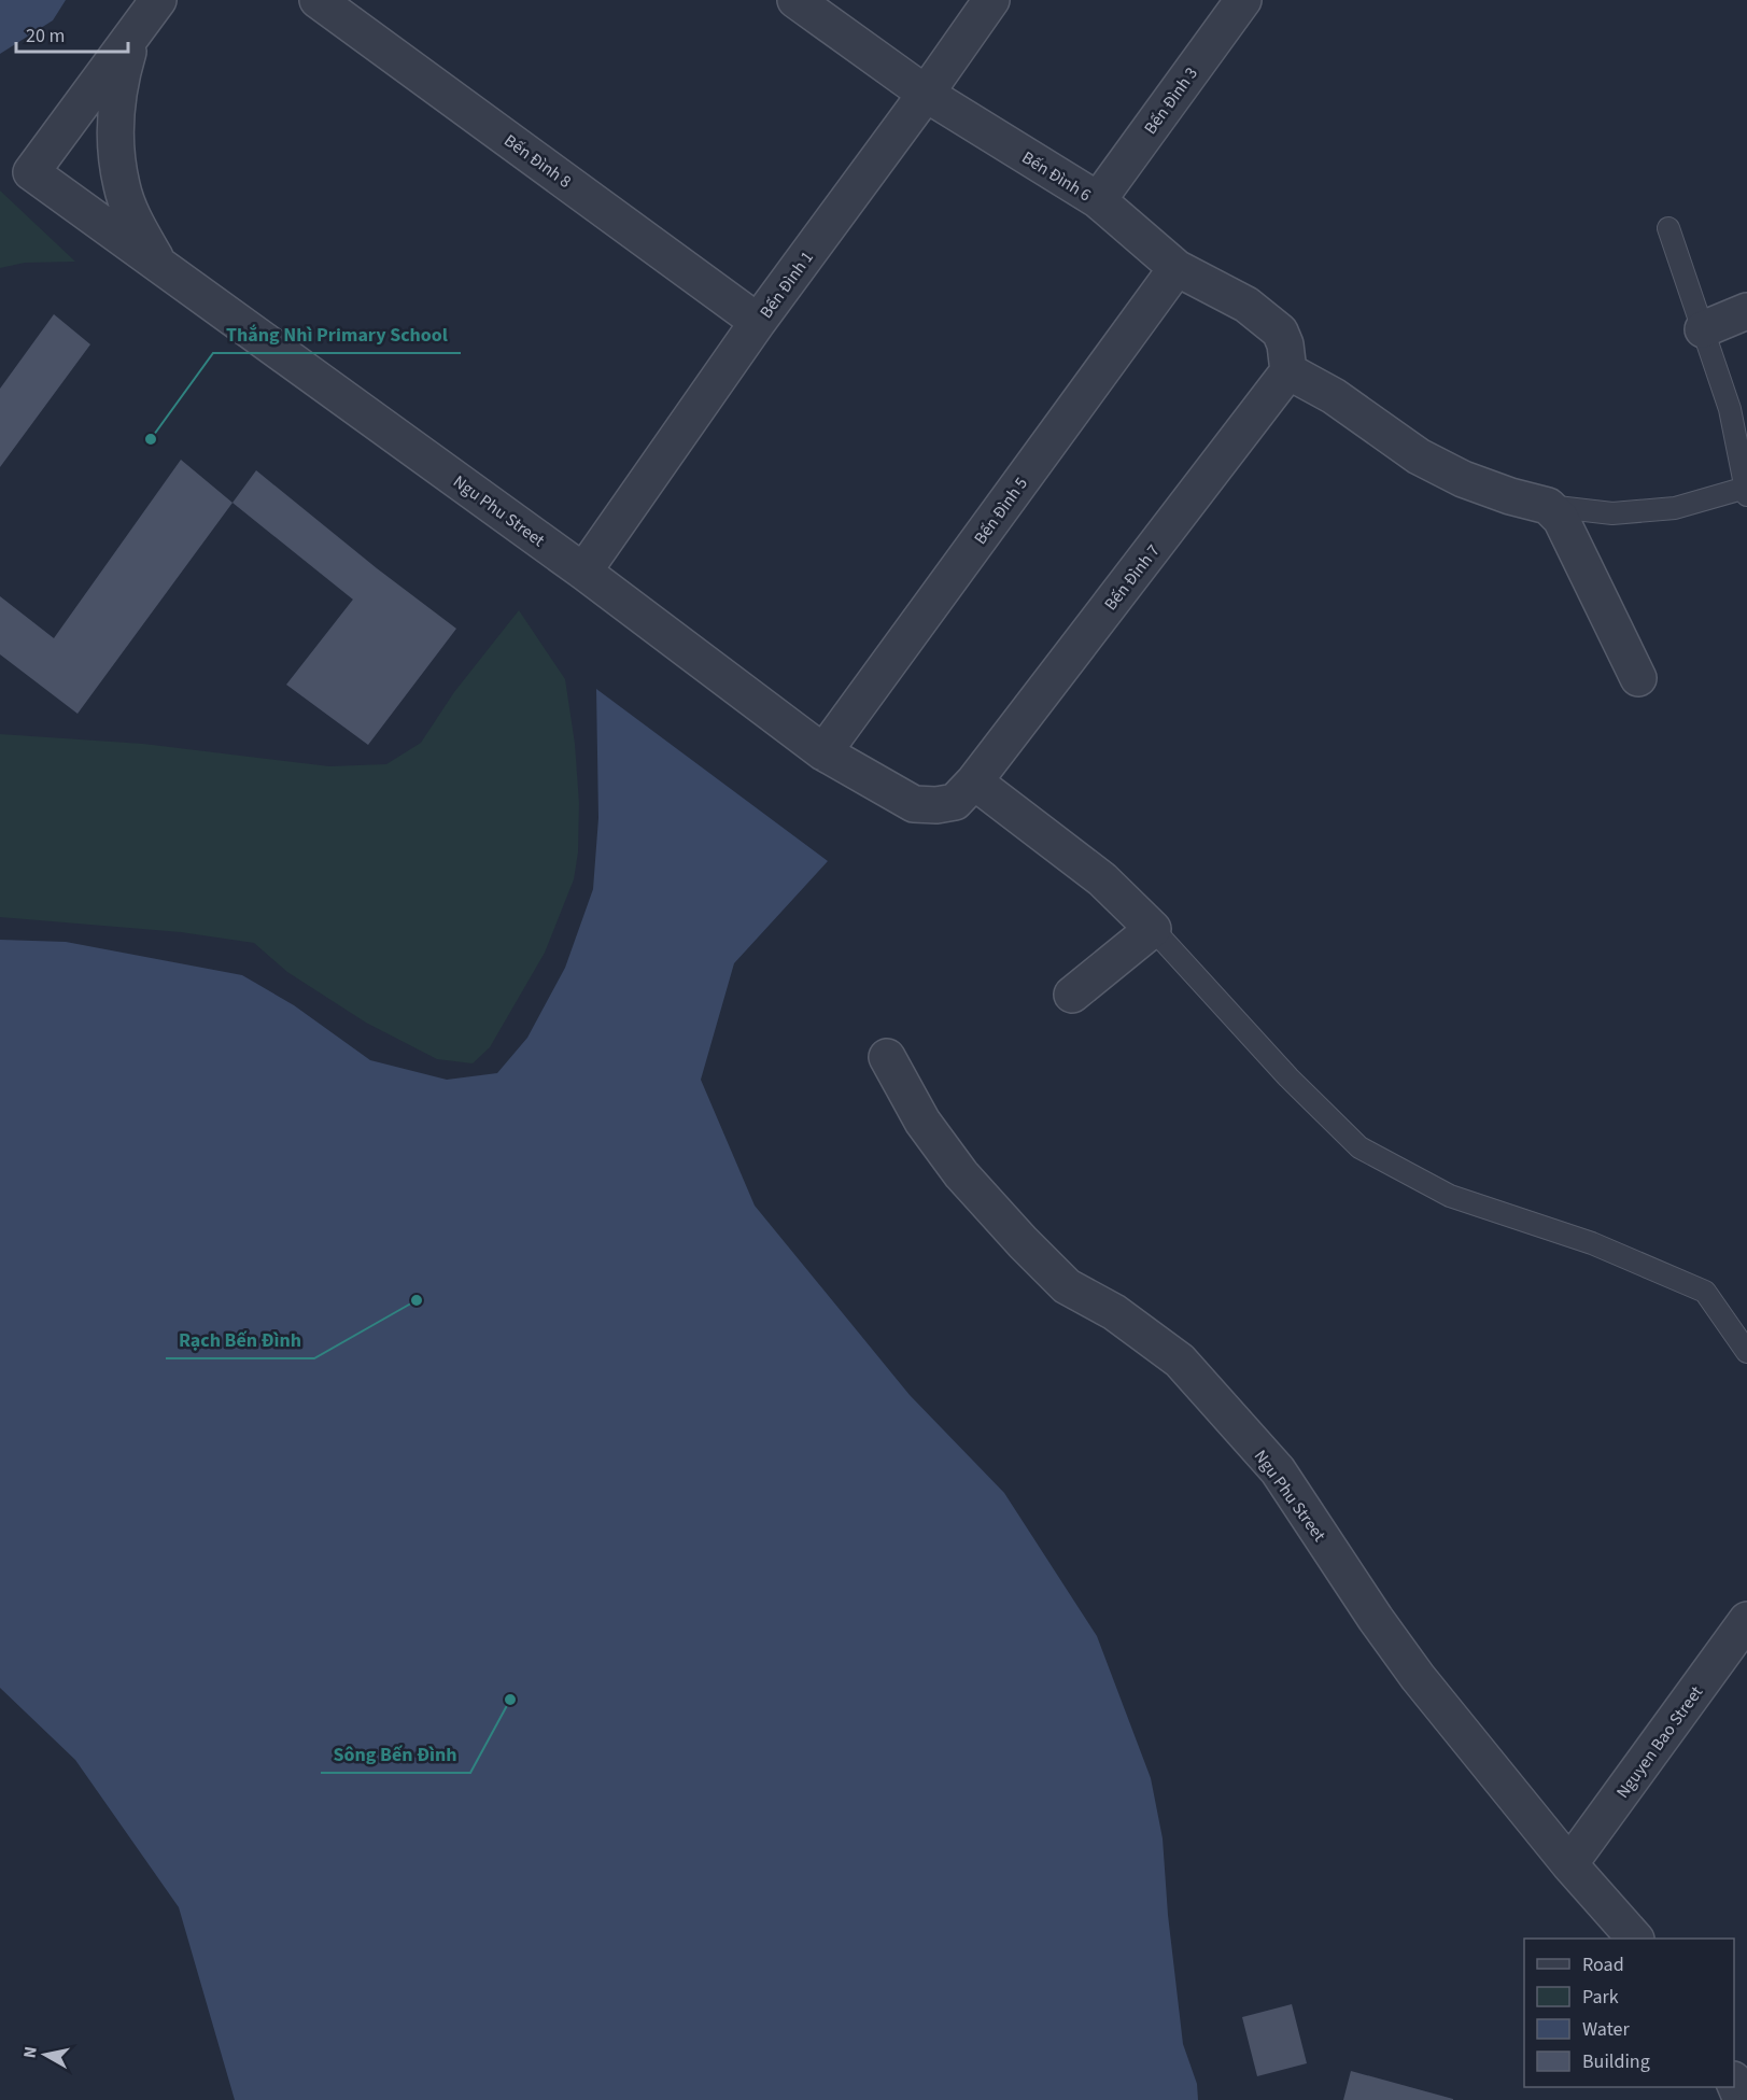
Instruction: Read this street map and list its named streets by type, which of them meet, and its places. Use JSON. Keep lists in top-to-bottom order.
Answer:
{
  "streets": {
    "street": [
      "Bến Đình 3",
      "Bến Đình 8",
      "Bến Đình 6",
      "Bến Đình 1",
      "Ngu Phu Street",
      "Bến Đình 5",
      "Bến Đình 7",
      "Nguyen Bao Street"
    ]
  },
  "crossings": [
    ["Bến Đình 3", "Bến Đình 6"],
    ["Bến Đình 8", "Bến Đình 1"],
    ["Bến Đình 6", "Bến Đình 1"],
    ["Bến Đình 6", "Bến Đình 5"],
    ["Bến Đình 6", "Bến Đình 7"],
    ["Bến Đình 1", "Ngu Phu Street"],
    ["Ngu Phu Street", "Bến Đình 5"],
    ["Ngu Phu Street", "Bến Đình 7"],
    ["Ngu Phu Street", "Nguyen Bao Street"]
  ],
  "places": ["Thắng Nhì Primary School", "Rạch Bến Đình", "Sông Bến Đình"],
  "legend": [
    "Road",
    "Park",
    "Water",
    "Building"
  ],
  "scale_bar": "20 m",
  "north": "left"
}
